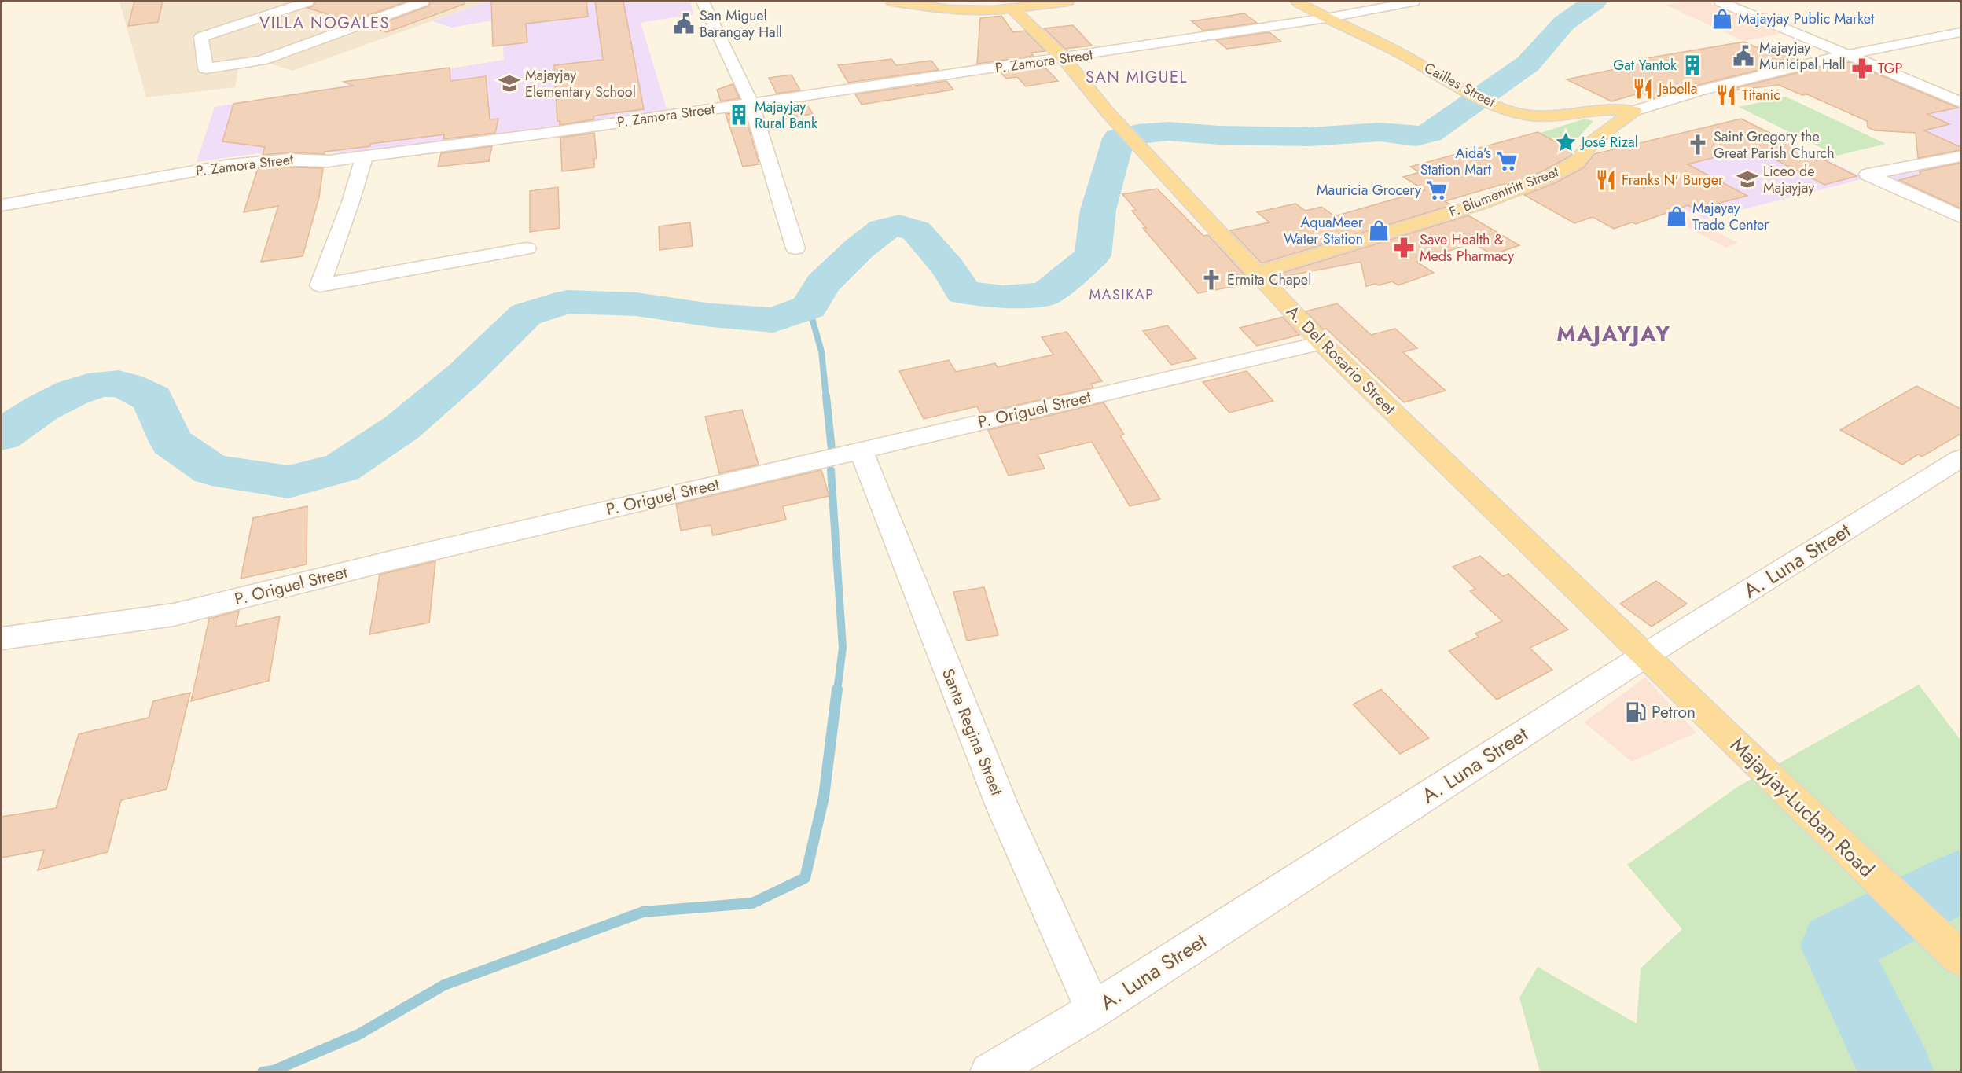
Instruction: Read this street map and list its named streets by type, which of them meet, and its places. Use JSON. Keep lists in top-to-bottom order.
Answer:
{
  "streets": {
    "main road": [
      "Cailles Street",
      "F. Blumentritt Street",
      "A. Del Rosario Street",
      "Majayjay-Lucban Road"
    ],
    "street": [
      "P. Zamora Street",
      "P. Origuel Street",
      "A. Luna Street",
      "Santa Regina Street"
    ]
  },
  "crossings": [
    ["P. Zamora Street", "Cailles Street"],
    ["P. Zamora Street", "A. Del Rosario Street"],
    ["Cailles Street", "F. Blumentritt Street"],
    ["F. Blumentritt Street", "A. Del Rosario Street"],
    ["A. Del Rosario Street", "P. Origuel Street"],
    ["A. Del Rosario Street", "A. Luna Street"],
    ["A. Del Rosario Street", "Majayjay-Lucban Road"],
    ["P. Origuel Street", "Santa Regina Street"],
    ["A. Luna Street", "Santa Regina Street"],
    ["A. Luna Street", "Majayjay-Lucban Road"]
  ],
  "districts": [
    "VILLA NOGALES",
    "SAN MIGUEL",
    "MASIKAP",
    "MAJAYJAY"
  ],
  "places": {
    "shop": ["Majayjay Public Market", "Majayay Trade Center", "AquaMeer Water Station"],
    "public building": ["San Miguel Barangay Hall", "Majayjay Municipal Hall"],
    "building": ["Gat Yantok", "Majayjay Rural Bank"],
    "pharmacy": ["TGP", "Save Health & Meds Pharmacy"],
    "school or university": ["Majayjay Elementary School", "Liceo de Majayjay"],
    "restaurant": ["Jabella", "Titanic", "Franks N' Burger"],
    "place": ["José Rizal"],
    "church": ["Saint Gregory the Great Parish Church", "Ermita Chapel"],
    "supermarket": ["Aida's Station Mart", "Mauricia Grocery"],
    "fuel station": ["Petron"]
  }
}
